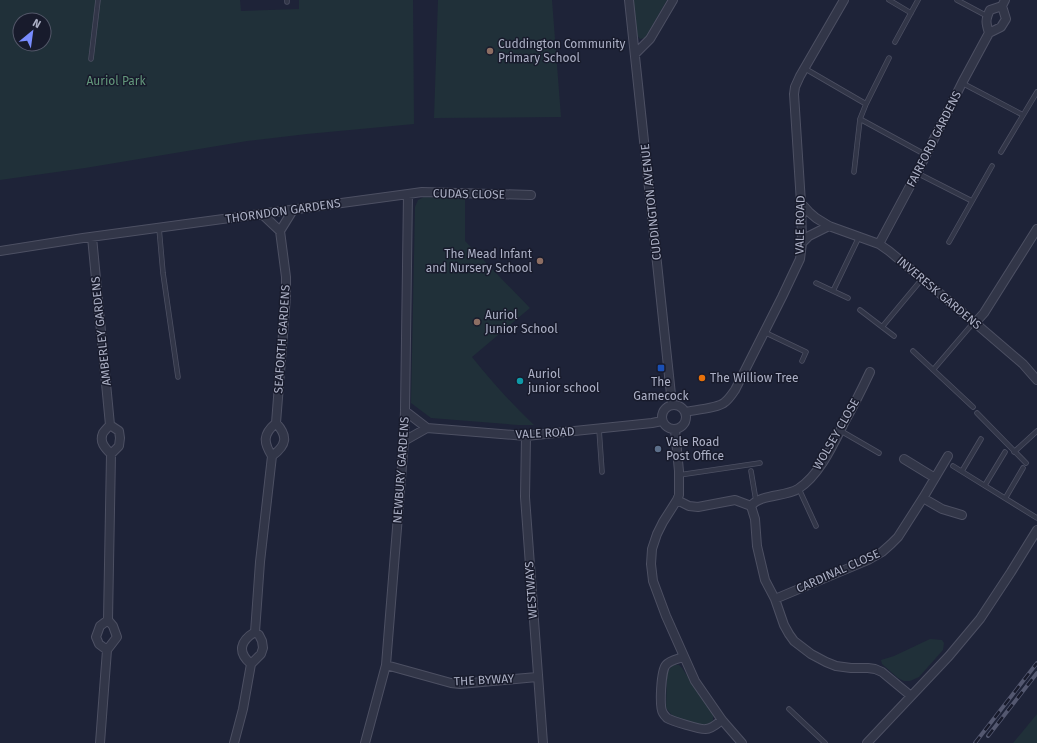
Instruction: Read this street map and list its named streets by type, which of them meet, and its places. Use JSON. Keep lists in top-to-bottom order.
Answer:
{
  "streets": {
    "street": [
      "FAIRFORD GARDENS",
      "CUDAS CLOSE",
      "CUDDINGTON AVENUE",
      "THORNDON GARDENS",
      "VALE ROAD",
      "INVERESK GARDENS",
      "AMBERLEY GARDENS",
      "SEAFORTH GARDENS",
      "WOLSEY CLOSE",
      "NEWBURY GARDENS",
      "CARDINAL CLOSE",
      "WESTWAYS",
      "THE BYWAY"
    ]
  },
  "crossings": [
    ["FAIRFORD GARDENS", "INVERESK GARDENS"],
    ["CUDAS CLOSE", "THORNDON GARDENS"],
    ["CUDAS CLOSE", "NEWBURY GARDENS"],
    ["CUDDINGTON AVENUE", "VALE ROAD"],
    ["THORNDON GARDENS", "AMBERLEY GARDENS"],
    ["THORNDON GARDENS", "NEWBURY GARDENS"],
    ["VALE ROAD", "INVERESK GARDENS"],
    ["VALE ROAD", "WESTWAYS"],
    ["NEWBURY GARDENS", "THE BYWAY"],
    ["WESTWAYS", "THE BYWAY"]
  ],
  "parks": ["Auriol Park"],
  "places": {
    "other": [
      "Cuddington Community Primary School",
      "The Mead Infant and Nursery School",
      "Auriol Junior School",
      "The Williow Tree",
      "Auriol junior school",
      "Vale Road Post Office"
    ],
    "transit": ["The Gamecock"]
  },
  "north": "top right"
}
